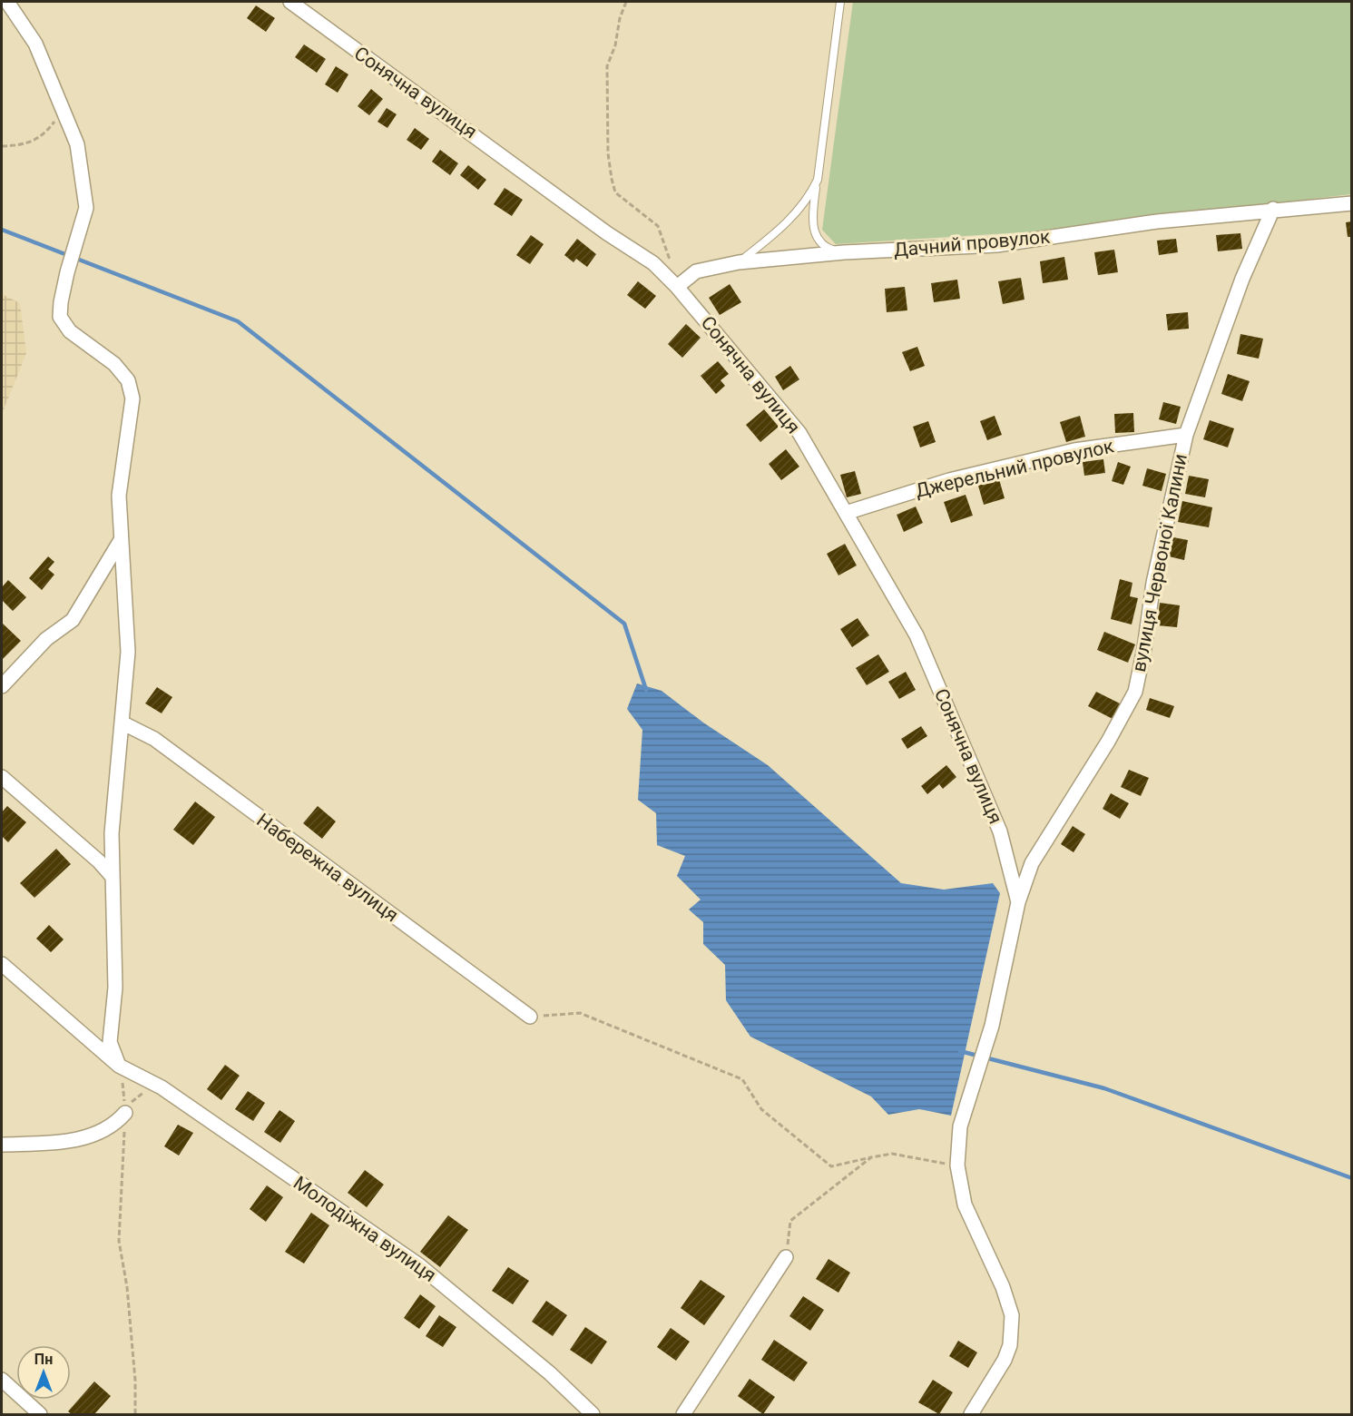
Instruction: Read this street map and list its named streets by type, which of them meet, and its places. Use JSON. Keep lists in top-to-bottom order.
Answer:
{
  "streets": {
    "street": [
      "Сонячна вулиця",
      "Дачний провулок",
      "Джерельний провулок",
      "вулиця Червоної Калини",
      "Набережна вулиця",
      "Молодіжна вулиця"
    ]
  },
  "crossings": [
    ["Сонячна вулиця", "Дачний провулок"],
    ["Сонячна вулиця", "Джерельний провулок"],
    ["Сонячна вулиця", "вулиця Червоної Калини"],
    ["Дачний провулок", "вулиця Червоної Калини"],
    ["Джерельний провулок", "вулиця Червоної Калини"]
  ],
  "north": "top"
}
